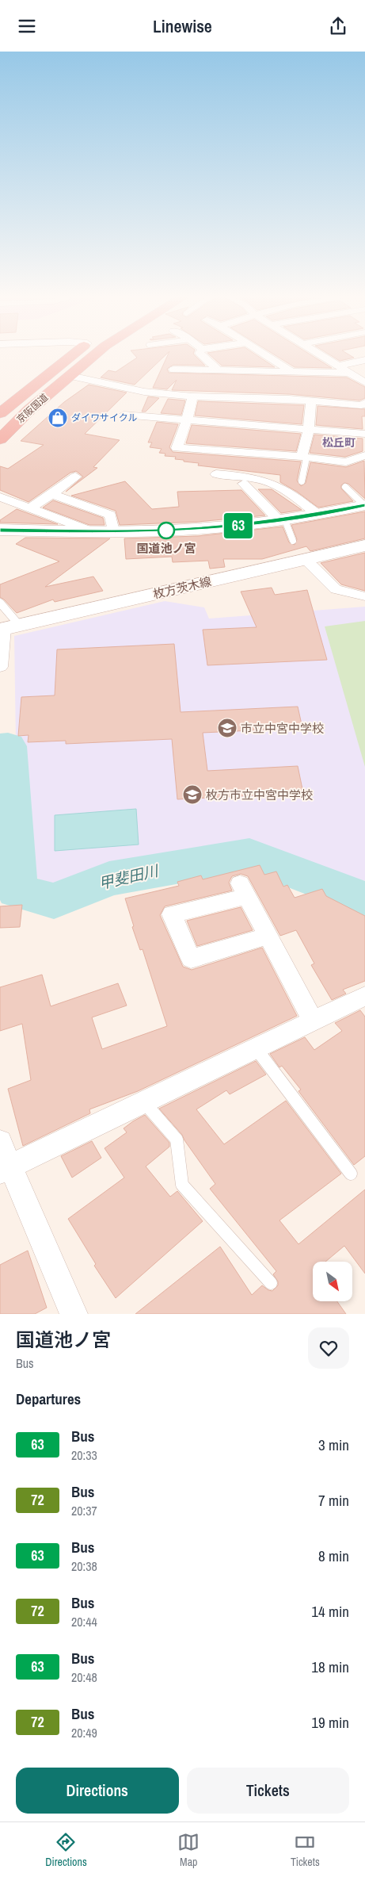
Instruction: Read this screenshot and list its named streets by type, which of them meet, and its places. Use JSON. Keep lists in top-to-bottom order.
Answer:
{
  "streets": {
    "highway": ["京阪国道"],
    "street": ["枚方茨木線"]
  },
  "districts": ["松丘町"],
  "water": ["甲斐田川"],
  "places": {
    "shop": ["ダイワサイクル"],
    "other": ["国道池ノ宮"],
    "school or university": ["市立中宮中学校", "枚方市立中宮中学校"]
  },
  "lines": ["bus line 63"],
  "north": "bottom right",
  "page": {
    "header": "Linewise",
    "on_map": "63",
    "heading": [
      ["国道池ノ宮", "Bus"],
      "Departures"
    ],
    "list": [
      {
        "mark": "63",
        "name": "Bus",
        "note": "20:33",
        "value": "3 min"
      },
      {
        "mark": "72",
        "name": "Bus",
        "note": "20:37",
        "value": "7 min"
      },
      {
        "mark": "63",
        "name": "Bus",
        "note": "20:38",
        "value": "8 min"
      },
      {
        "mark": "72",
        "name": "Bus",
        "note": "20:44",
        "value": "14 min"
      },
      {
        "mark": "63",
        "name": "Bus",
        "note": "20:48",
        "value": "18 min"
      },
      {
        "mark": "72",
        "name": "Bus",
        "note": "20:49",
        "value": "19 min"
      }
    ],
    "buttons": ["Directions", "Tickets"],
    "tabs": ["Directions", "Map", "Tickets"]
  }
}
